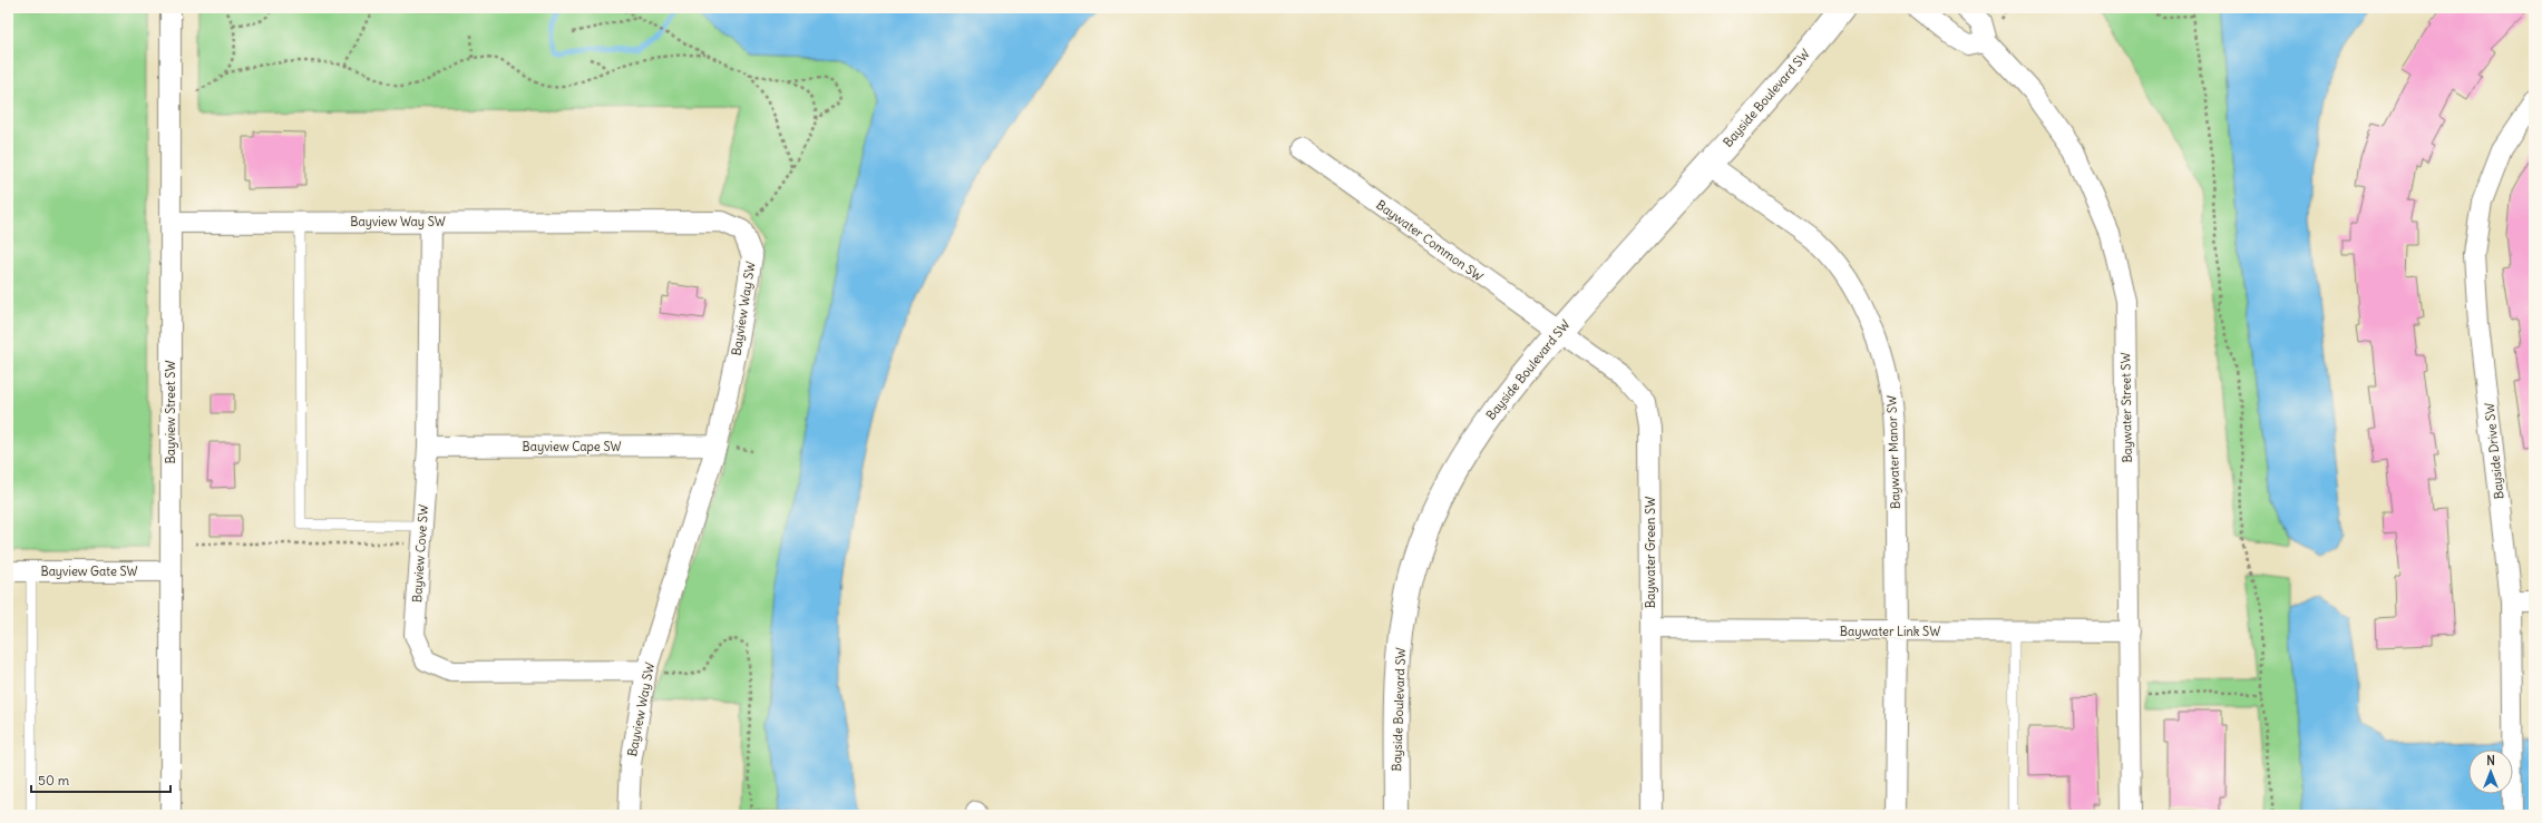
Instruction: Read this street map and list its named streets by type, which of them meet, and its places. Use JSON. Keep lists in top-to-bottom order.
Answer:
{
  "streets": {
    "street": [
      "Bayside Boulevard SW",
      "Bayview Way SW",
      "Baywater Common SW",
      "Baywater Street SW",
      "Bayview Street SW",
      "Bayview Cape SW",
      "Bayside Drive SW",
      "Baywater Manor SW",
      "Baywater Green SW",
      "Bayview Cove SW",
      "Bayview Gate SW",
      "Baywater Link SW"
    ]
  },
  "crossings": [
    ["Bayside Boulevard SW", "Baywater Common SW"],
    ["Bayside Boulevard SW", "Baywater Manor SW"],
    ["Bayside Boulevard SW", "Baywater Green SW"],
    ["Bayview Way SW", "Bayview Street SW"],
    ["Bayview Way SW", "Bayview Cape SW"],
    ["Bayview Way SW", "Bayview Cove SW"],
    ["Baywater Common SW", "Baywater Green SW"],
    ["Baywater Street SW", "Baywater Link SW"],
    ["Bayview Street SW", "Bayview Gate SW"],
    ["Bayview Cape SW", "Bayview Cove SW"],
    ["Baywater Manor SW", "Baywater Link SW"],
    ["Baywater Green SW", "Baywater Link SW"]
  ],
  "scale_bar": "50 m",
  "north": "top"
}
